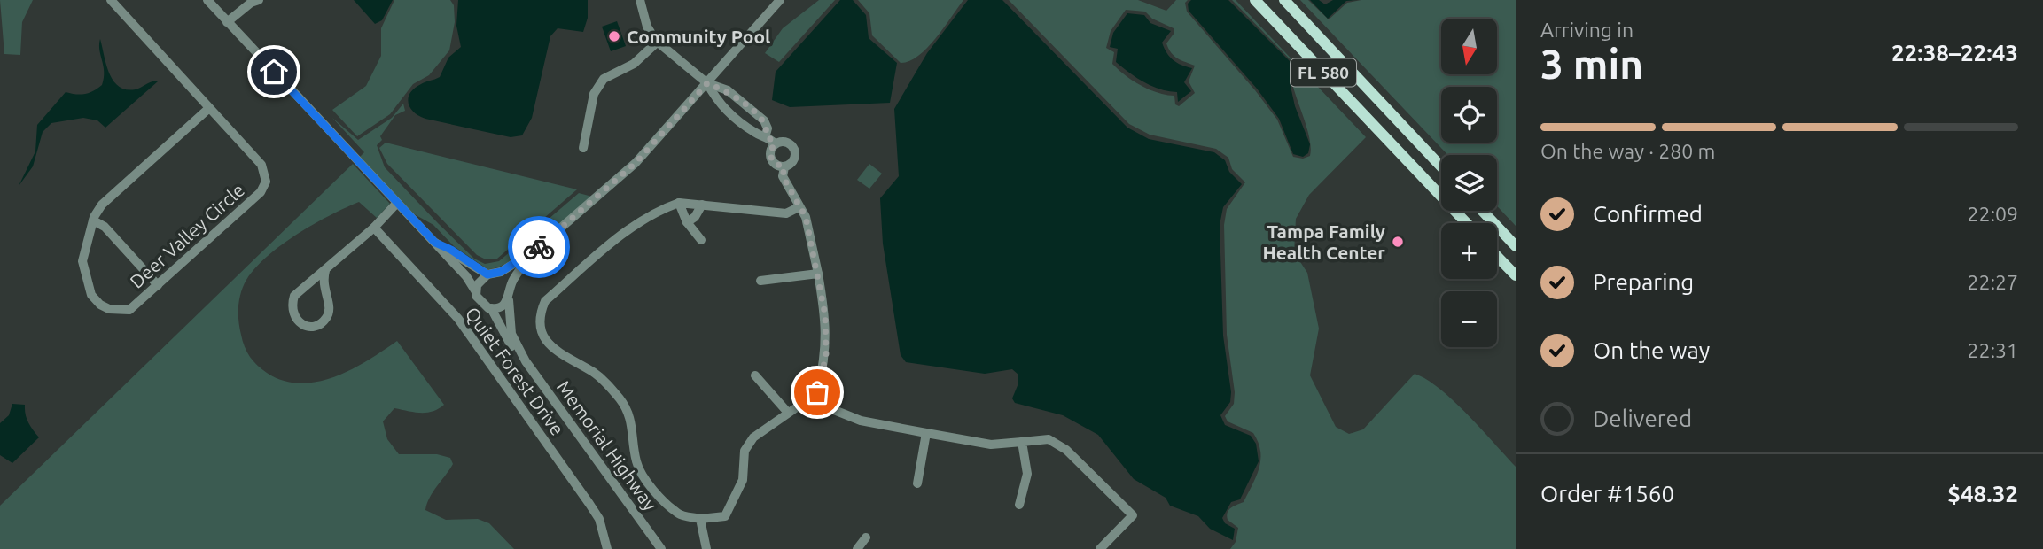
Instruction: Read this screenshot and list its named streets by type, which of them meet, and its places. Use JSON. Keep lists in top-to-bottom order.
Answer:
{
  "streets": {
    "main road": ["FL 580"],
    "street": ["Deer Valley Circle", "Quiet Forest Drive", "Memorial Highway"]
  },
  "places": ["Community Pool", "Tampa Family Health Center"],
  "north": "bottom",
  "page": {
    "heading": ["3 min", "Arriving in", "22:38–22:43"],
    "panel": ["Order #1560", "$48.32"],
    "map_buttons": ["+", "−"],
    "bar": "On the way · 280 m",
    "list": [
      ["Confirmed", "22:09"],
      ["Preparing", "22:27"],
      ["On the way", "22:31"],
      "Delivered"
    ]
  }
}
